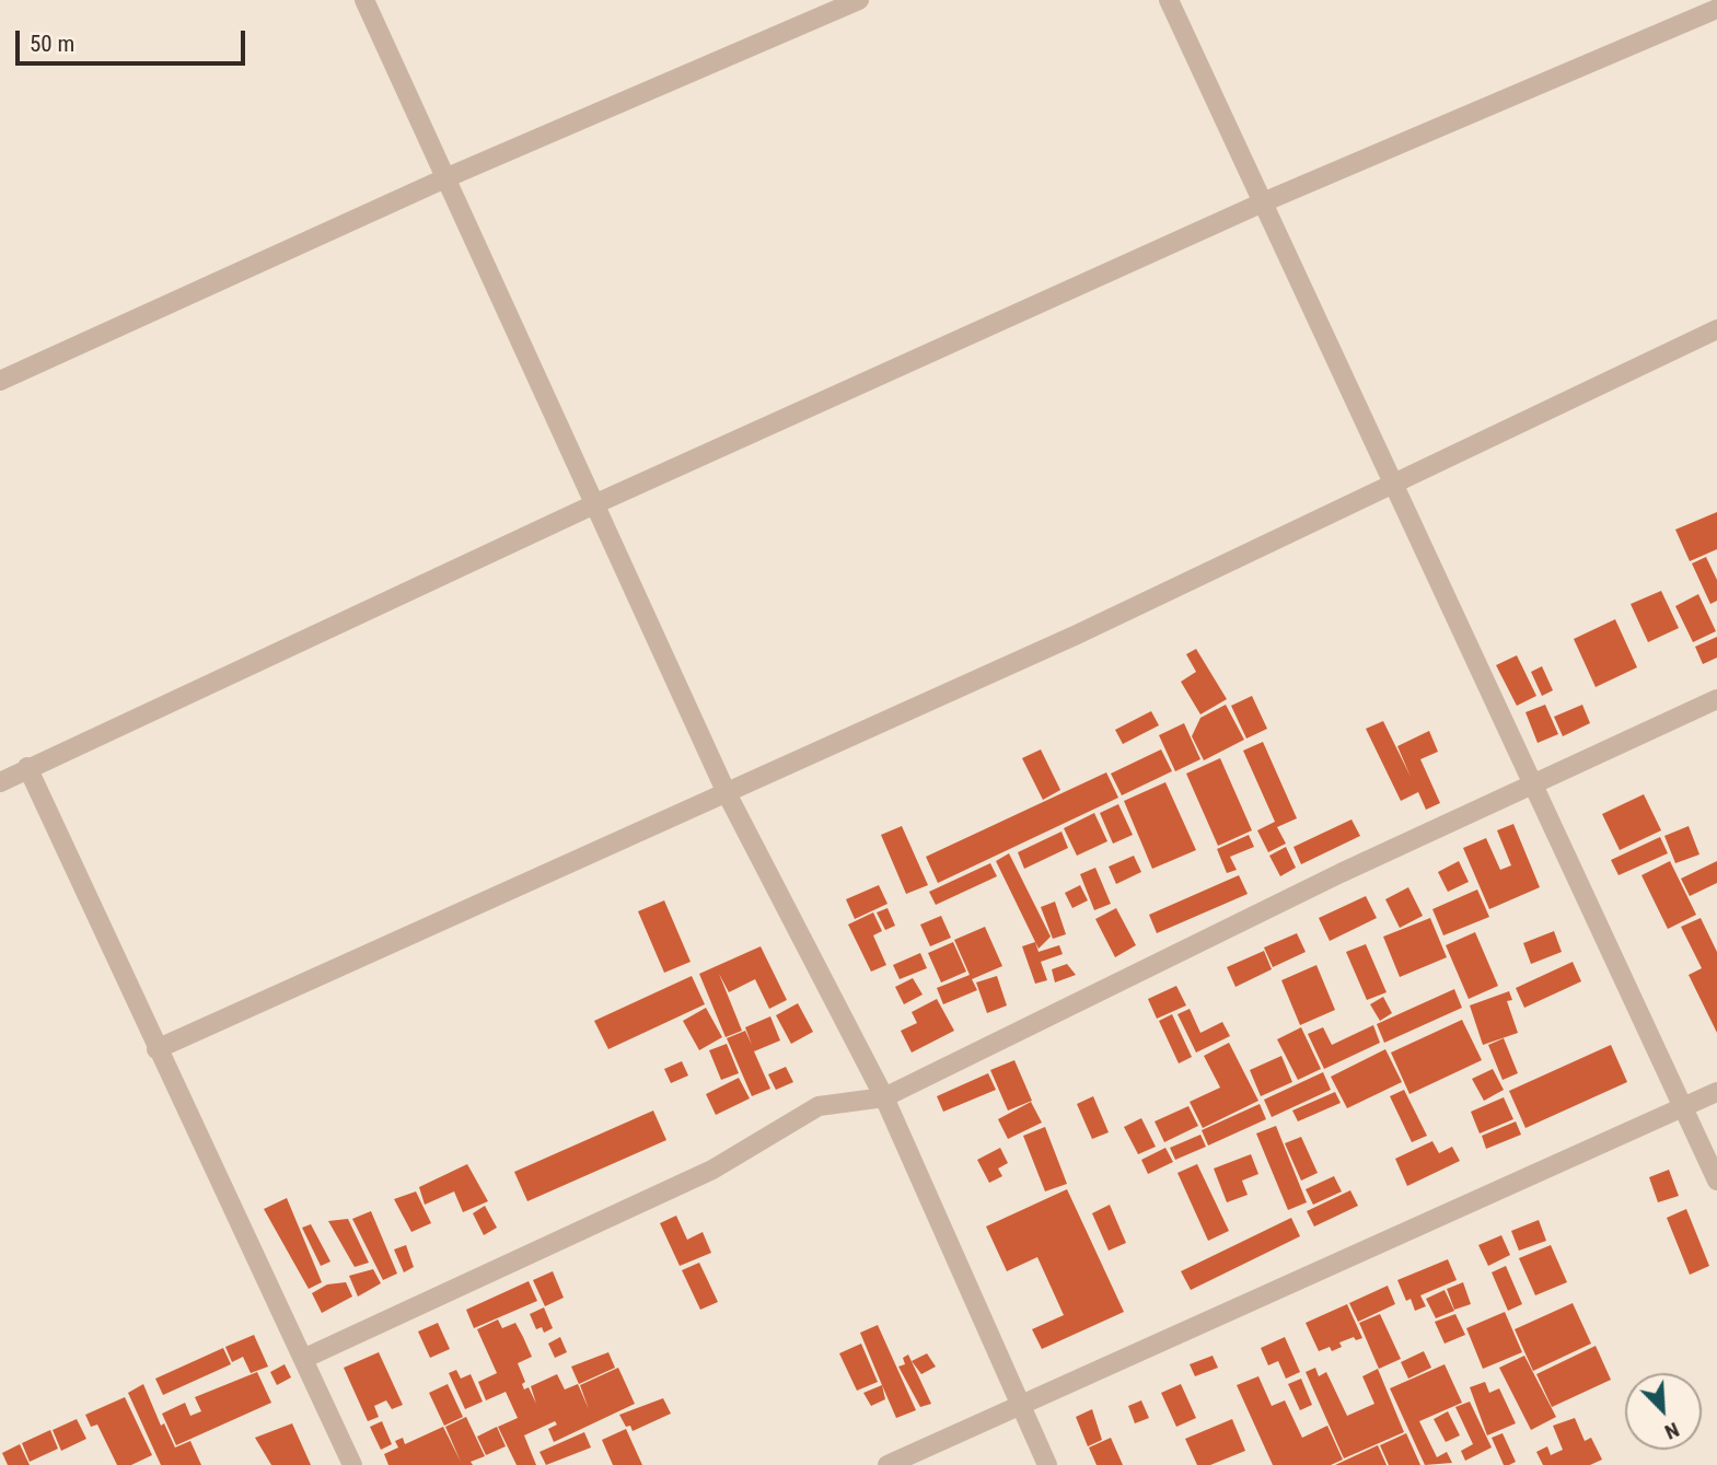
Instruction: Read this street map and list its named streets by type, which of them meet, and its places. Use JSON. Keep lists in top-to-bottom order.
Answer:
{
  "scale_bar": "50 m",
  "north": "bottom right"
}
